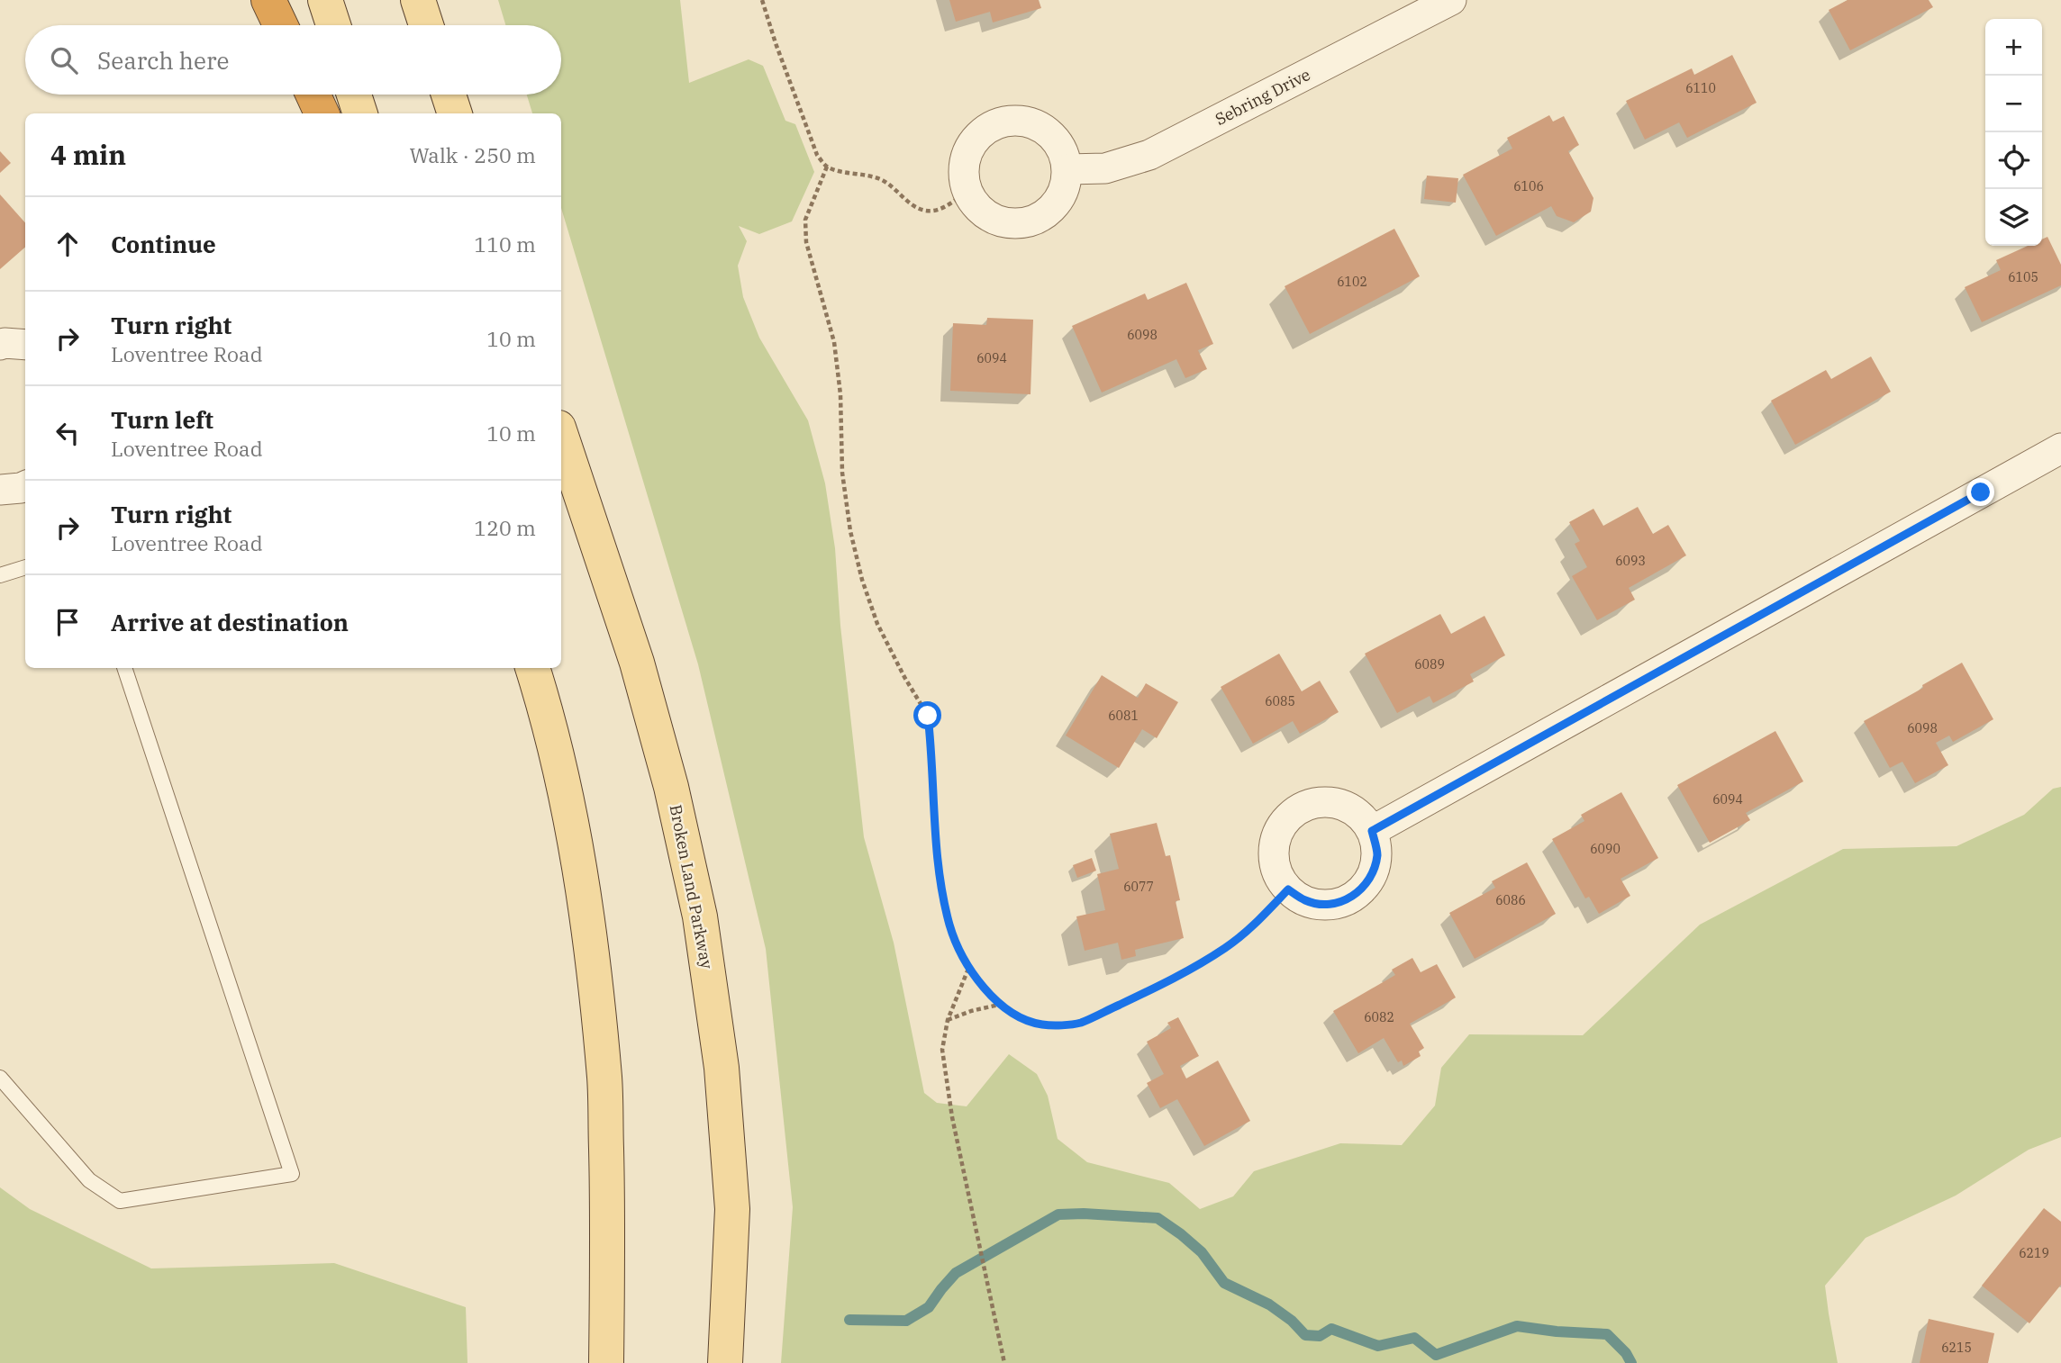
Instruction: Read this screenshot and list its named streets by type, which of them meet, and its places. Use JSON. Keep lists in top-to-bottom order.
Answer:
{
  "streets": {
    "main road": ["Broken Land Parkway"],
    "street": ["Sebring Drive"]
  },
  "house_numbers": [
    "6110",
    "6106",
    "6105",
    "6102",
    "6098",
    "6094",
    "6093",
    "6089",
    "6085",
    "6081",
    "6098",
    "6094",
    "6090",
    "6077",
    "6086",
    "6082",
    "6219",
    "6215"
  ],
  "page": {
    "map_buttons": ["+", "−"],
    "search": "Search here",
    "heading": ["4 min", "Walk · 250 m"],
    "list": [
      ["Continue", "110 m"],
      ["Turn right", "Loventree Road", "10 m"],
      ["Turn left", "Loventree Road", "10 m"],
      ["Turn right", "Loventree Road", "120 m"],
      "Arrive at destination"
    ]
  }
}
